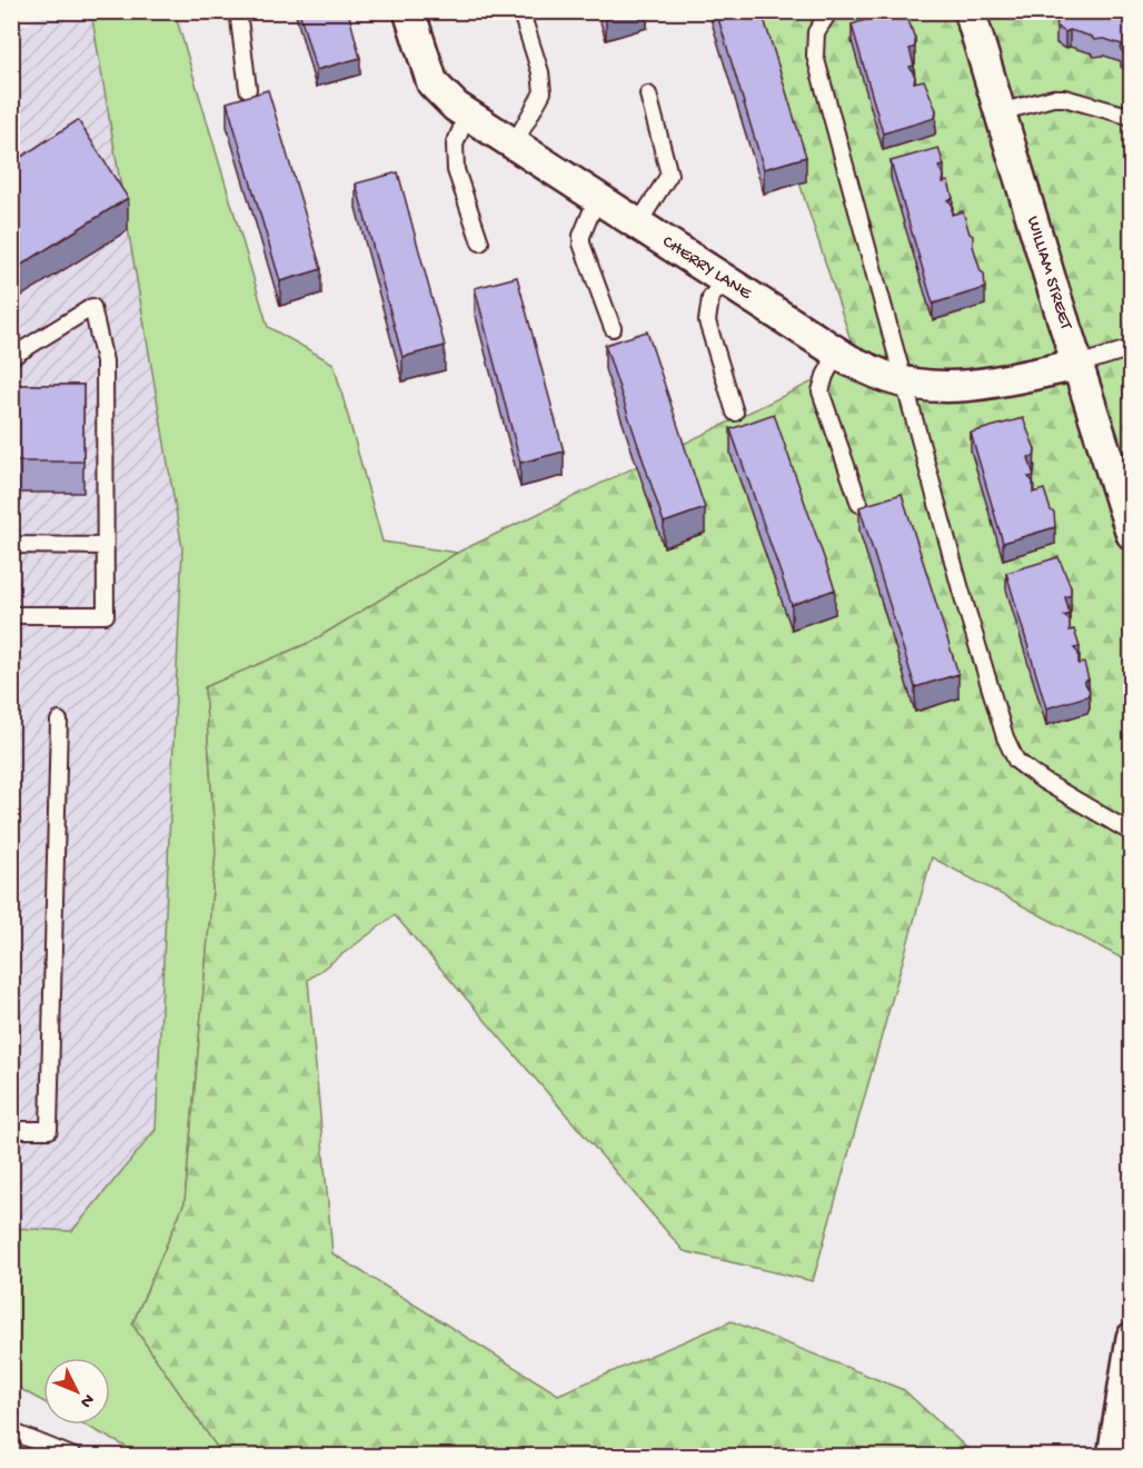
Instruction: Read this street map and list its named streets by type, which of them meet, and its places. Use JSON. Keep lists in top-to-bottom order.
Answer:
{
  "streets": {
    "street": ["CHERRY LANE", "WILLIAM STREET"]
  },
  "crossings": [
    ["CHERRY LANE", "WILLIAM STREET"]
  ],
  "north": "bottom right"
}
